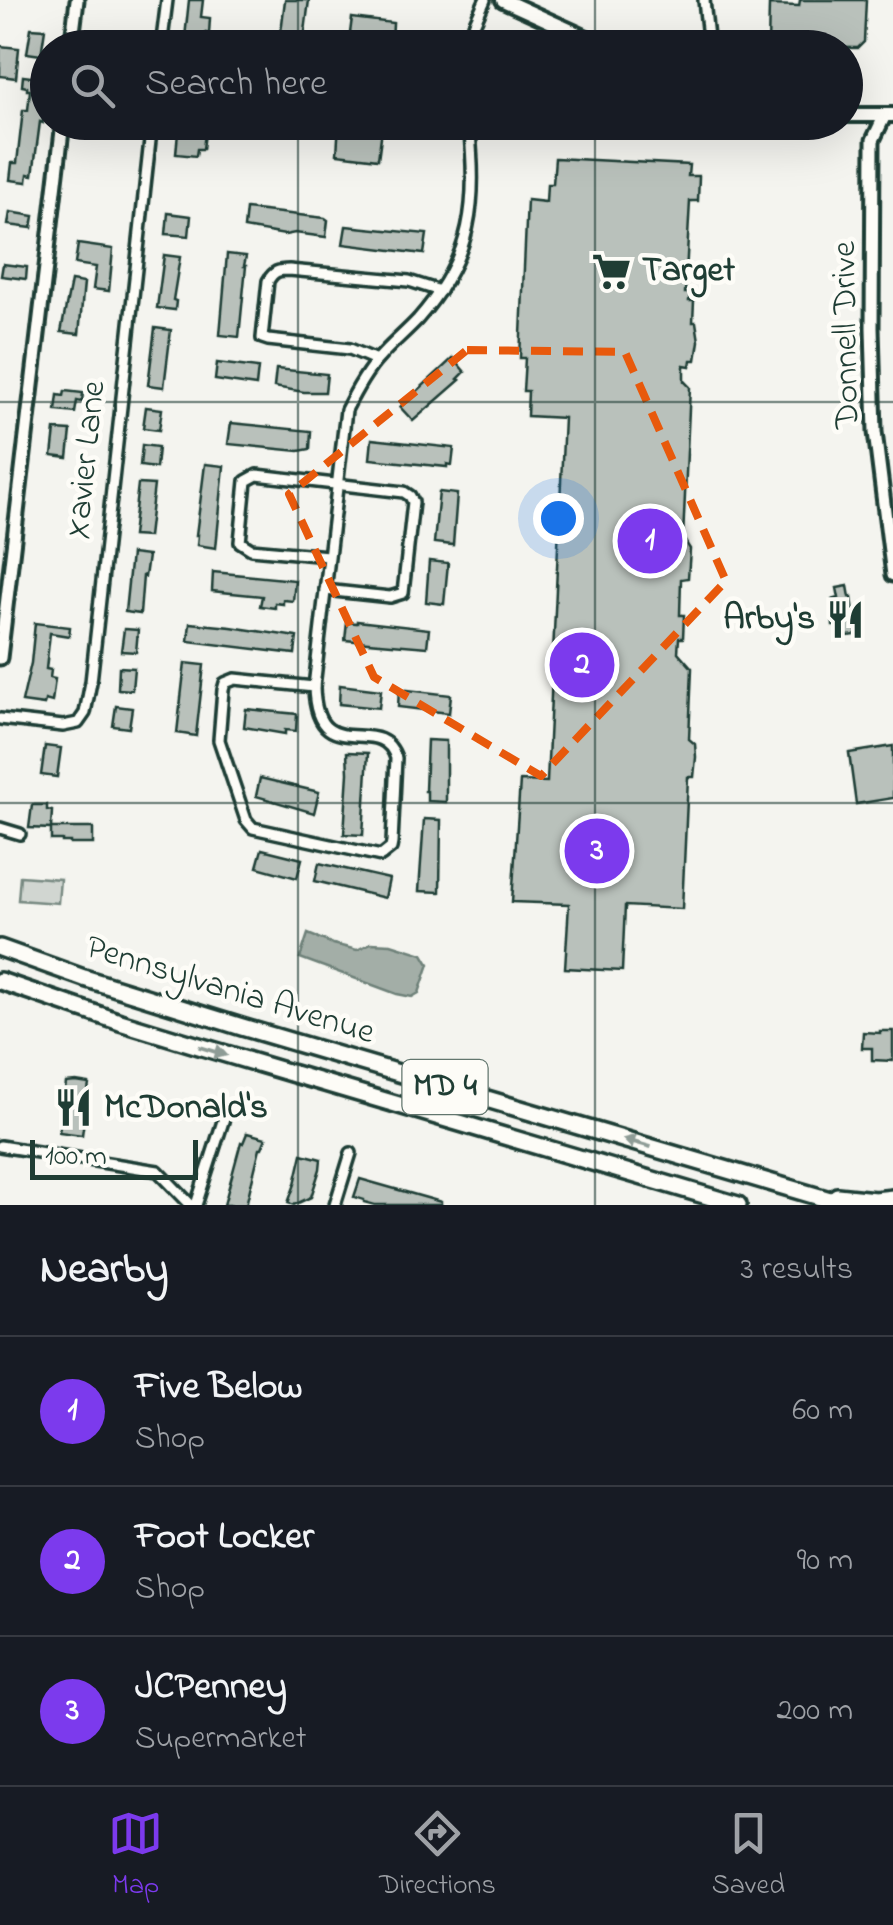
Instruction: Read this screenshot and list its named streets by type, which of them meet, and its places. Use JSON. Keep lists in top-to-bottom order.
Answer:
{
  "streets": {
    "highway": ["Pennsylvania Avenue", "MD 4"],
    "street": ["Donnell Drive", "Xavier Lane"]
  },
  "places": {
    "supermarket": ["Target"],
    "restaurant": ["Arby's", "McDonald's"]
  },
  "scale_bar": "100 m",
  "page": {
    "search": "Search here",
    "pins": ["1", "2", "3"],
    "scale": "100 m",
    "heading": ["Nearby", "3 results"],
    "list": [
      {
        "mark": "1",
        "name": "Five Below",
        "note": "Shop",
        "value": "60 m"
      },
      {
        "mark": "2",
        "name": "Foot Locker",
        "note": "Shop",
        "value": "90 m"
      },
      {
        "mark": "3",
        "name": "JCPenney",
        "note": "Supermarket",
        "value": "200 m"
      }
    ],
    "nav": ["Map", "Directions", "Saved"]
  }
}
